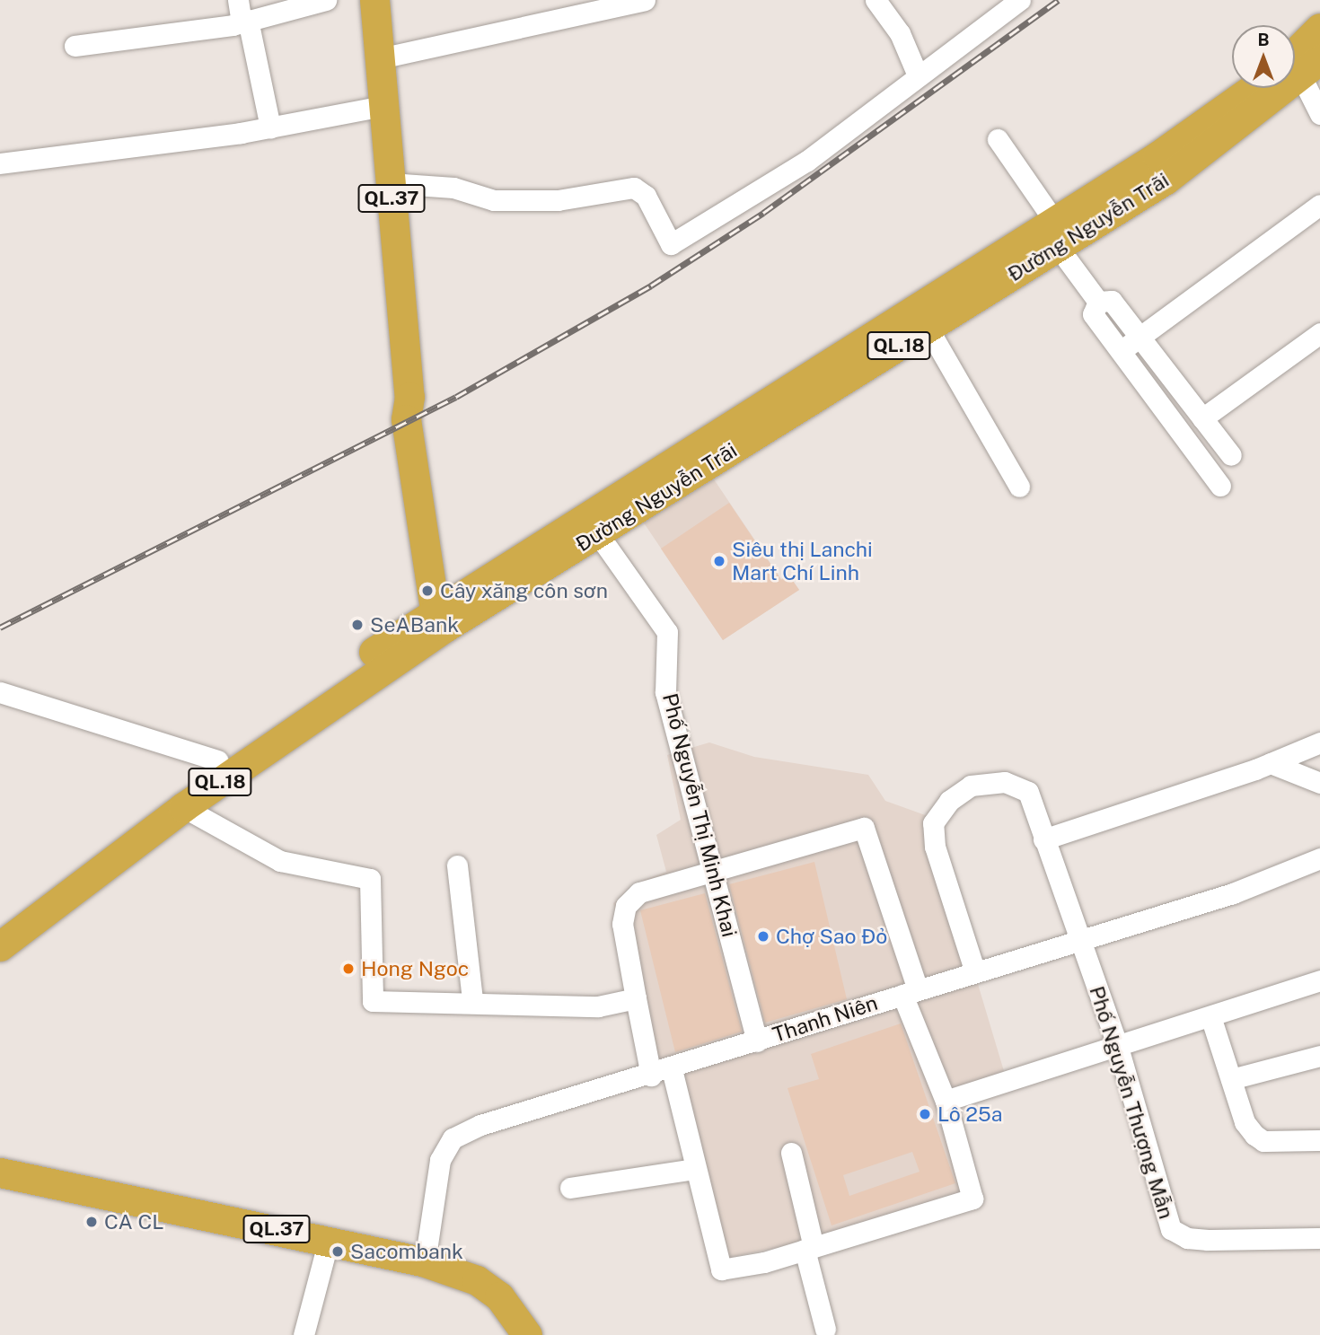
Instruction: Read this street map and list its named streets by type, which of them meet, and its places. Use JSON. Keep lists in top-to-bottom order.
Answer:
{
  "streets": {
    "highway": ["QL.37", "Đường Nguyễn Trãi", "QL.18"],
    "street": ["Phố Nguyễn Thị Minh Khai", "Thanh Niên", "Phố Nguyễn Thượng Mẫn"]
  },
  "crossings": [
    ["QL.37", "Đường Nguyễn Trãi"],
    ["QL.37", "Thanh Niên"],
    ["Đường Nguyễn Trãi", "Phố Nguyễn Thị Minh Khai"],
    ["Phố Nguyễn Thị Minh Khai", "Thanh Niên"],
    ["Thanh Niên", "Phố Nguyễn Thượng Mẫn"]
  ],
  "places": [
    "Siêu thị Lanchi Mart Chí Linh",
    "Cây xăng côn sơn",
    "SeABank",
    "Chợ Sao Đỏ",
    "Hong Ngoc",
    "Lô 25a",
    "CA CL",
    "Sacombank"
  ],
  "north": "top"
}
